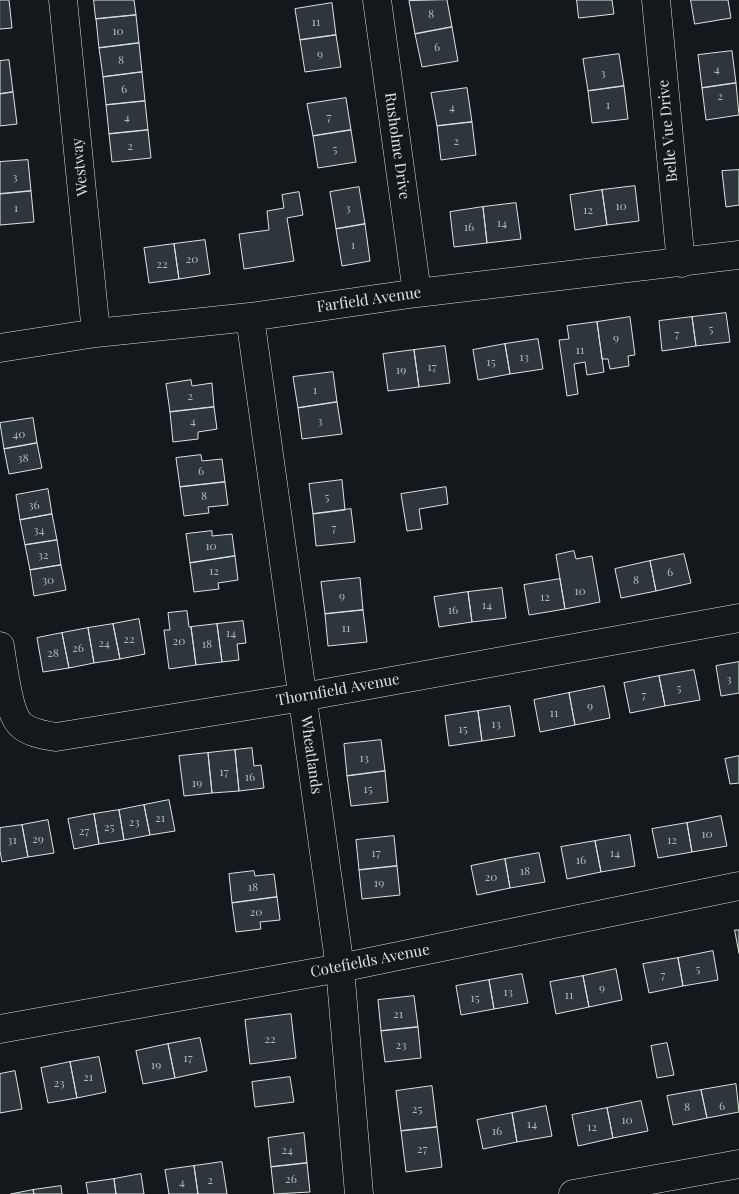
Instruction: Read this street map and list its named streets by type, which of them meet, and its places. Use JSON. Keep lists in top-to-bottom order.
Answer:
{
  "streets": {
    "street": [
      "Belle Vue Drive",
      "Rusholme Drive",
      "Westway",
      "Farfield Avenue",
      "Thornfield Avenue",
      "Wheatlands",
      "Cotefields Avenue"
    ]
  },
  "crossings": [
    ["Belle Vue Drive", "Farfield Avenue"],
    ["Rusholme Drive", "Farfield Avenue"],
    ["Westway", "Farfield Avenue"],
    ["Farfield Avenue", "Wheatlands"],
    ["Thornfield Avenue", "Wheatlands"],
    ["Wheatlands", "Cotefields Avenue"]
  ],
  "house_numbers": [
    "8",
    "11",
    "10",
    "6",
    "9",
    "8",
    "4",
    "3",
    "6",
    "2",
    "1",
    "4",
    "4",
    "7",
    "2",
    "2",
    "5",
    "3",
    "10",
    "1",
    "3",
    "12",
    "14",
    "16",
    "1",
    "20",
    "22",
    "5",
    "7",
    "9",
    "11",
    "13",
    "15",
    "17",
    "19",
    "1",
    "2",
    "4",
    "3",
    "40",
    "38",
    "6",
    "8",
    "5",
    "36",
    "7",
    "34",
    "10",
    "32",
    "12",
    "6",
    "30",
    "8",
    "10",
    "9",
    "12",
    "14",
    "16",
    "11",
    "14",
    "22",
    "20",
    "24",
    "18",
    "26",
    "28",
    "3",
    "5",
    "7",
    "9",
    "11",
    "13",
    "15",
    "13",
    "17",
    "16",
    "19",
    "15",
    "21",
    "23",
    "25",
    "27",
    "10",
    "29",
    "31",
    "12",
    "17",
    "14",
    "16",
    "18",
    "20",
    "19",
    "18",
    "20",
    "5",
    "7",
    "9",
    "13",
    "11",
    "15",
    "21",
    "22",
    "23",
    "17",
    "19",
    "21",
    "23",
    "6",
    "8",
    "25",
    "10",
    "14",
    "12",
    "16",
    "27",
    "24",
    "26",
    "2",
    "4"
  ]
}
